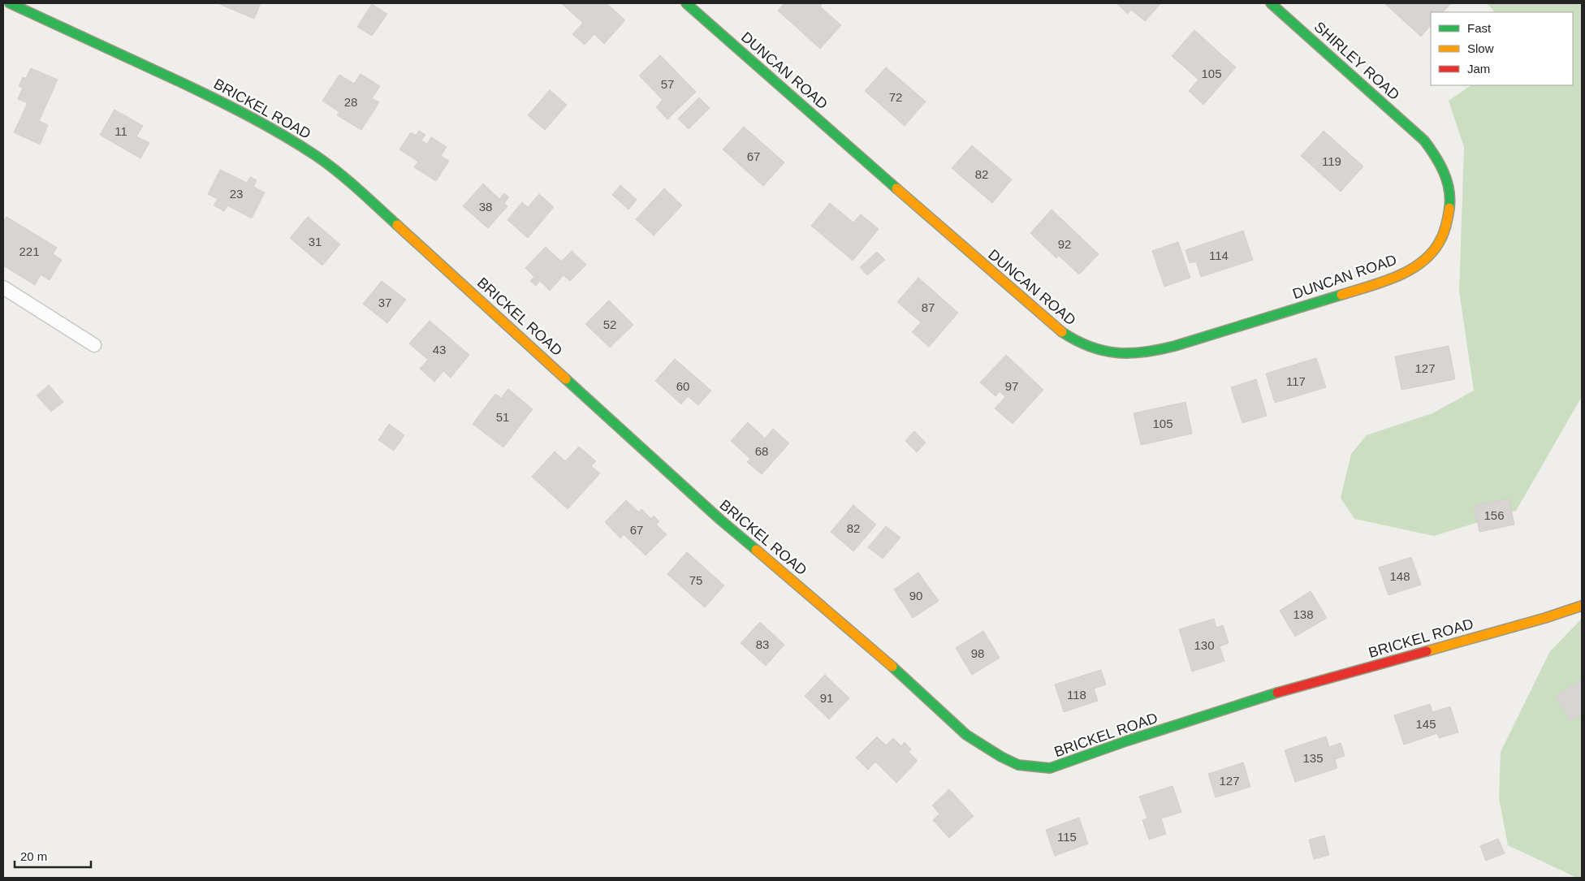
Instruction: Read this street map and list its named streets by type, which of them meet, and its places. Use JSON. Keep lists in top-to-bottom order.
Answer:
{
  "streets": {
    "street": ["SHIRLEY ROAD", "DUNCAN ROAD", "BRICKEL ROAD"]
  },
  "crossings": [
    ["SHIRLEY ROAD", "DUNCAN ROAD"]
  ],
  "house_numbers": [
    "105",
    "57",
    "72",
    "28",
    "11",
    "67",
    "119",
    "82",
    "23",
    "38",
    "31",
    "92",
    "221",
    "114",
    "37",
    "87",
    "52",
    "43",
    "127",
    "117",
    "60",
    "97",
    "51",
    "105",
    "68",
    "156",
    "82",
    "67",
    "148",
    "75",
    "90",
    "138",
    "83",
    "130",
    "98",
    "118",
    "91",
    "145",
    "135",
    "127",
    "115"
  ],
  "legend": ["Fast", "Slow", "Jam"],
  "scale_bar": "20 m"
}
